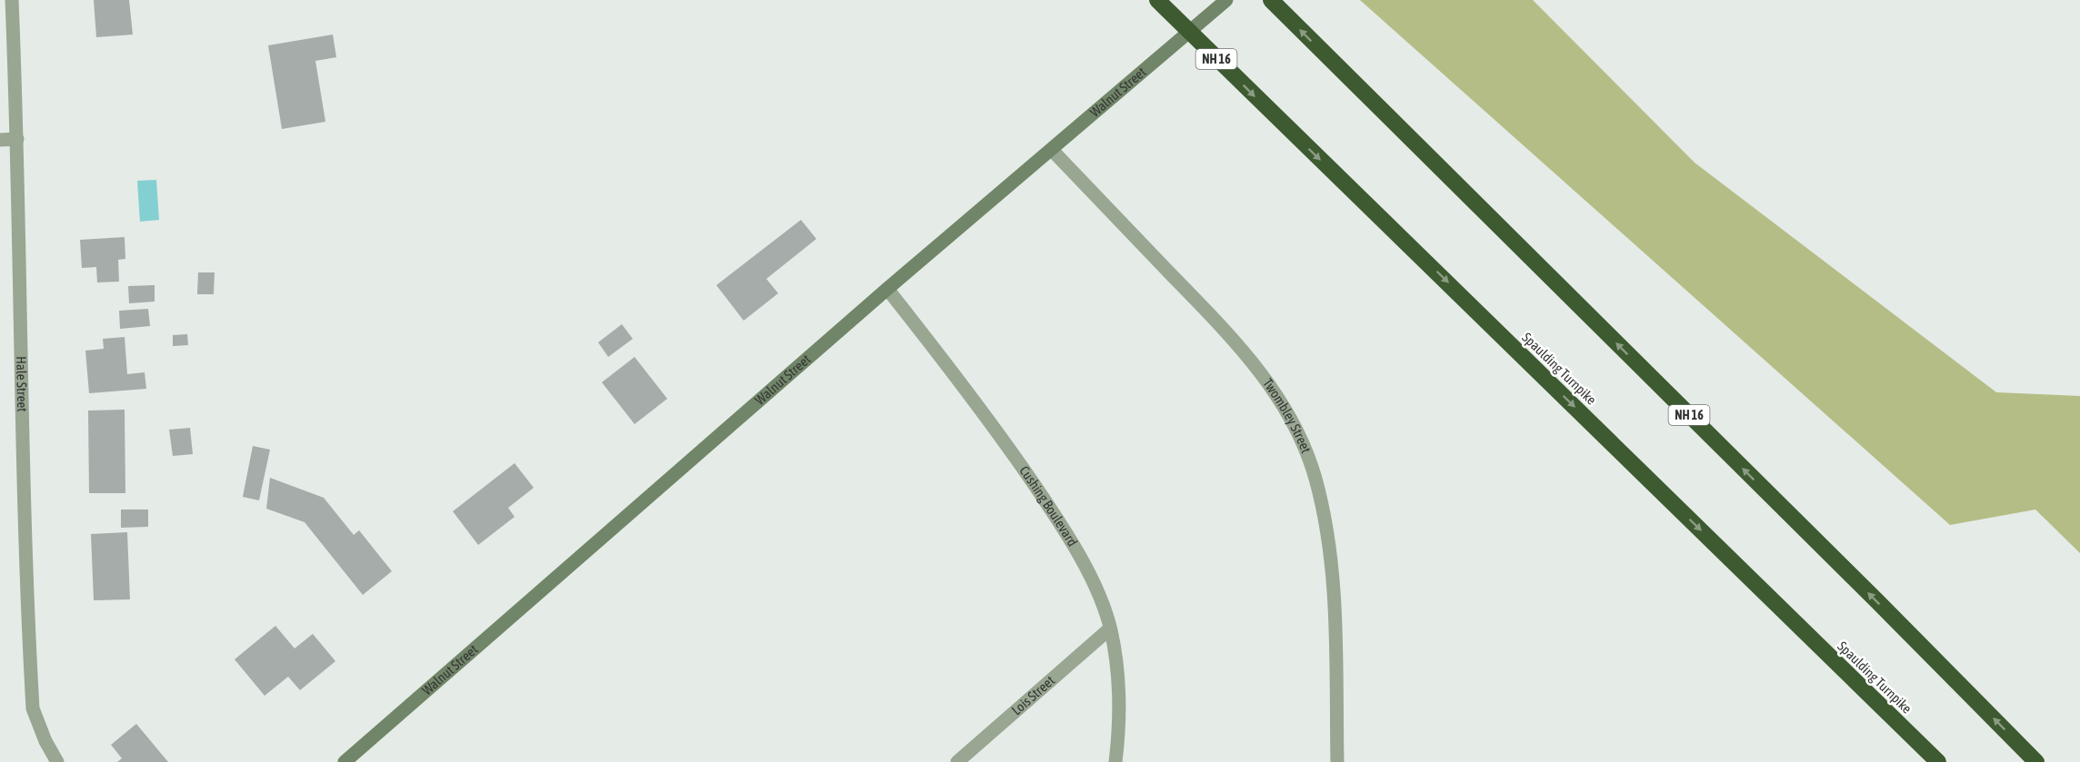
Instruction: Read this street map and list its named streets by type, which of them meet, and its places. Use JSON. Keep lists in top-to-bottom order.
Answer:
{
  "streets": {
    "highway": ["NH 16", "Spaulding Turnpike"],
    "main road": ["Walnut Street"],
    "street": [
      "Hale Street",
      "Twombley Street",
      "Cushing Boulevard",
      "Lois Street"
    ]
  },
  "crossings": [
    ["Walnut Street", "Twombley Street"],
    ["Walnut Street", "Cushing Boulevard"],
    ["Cushing Boulevard", "Lois Street"]
  ]
}
